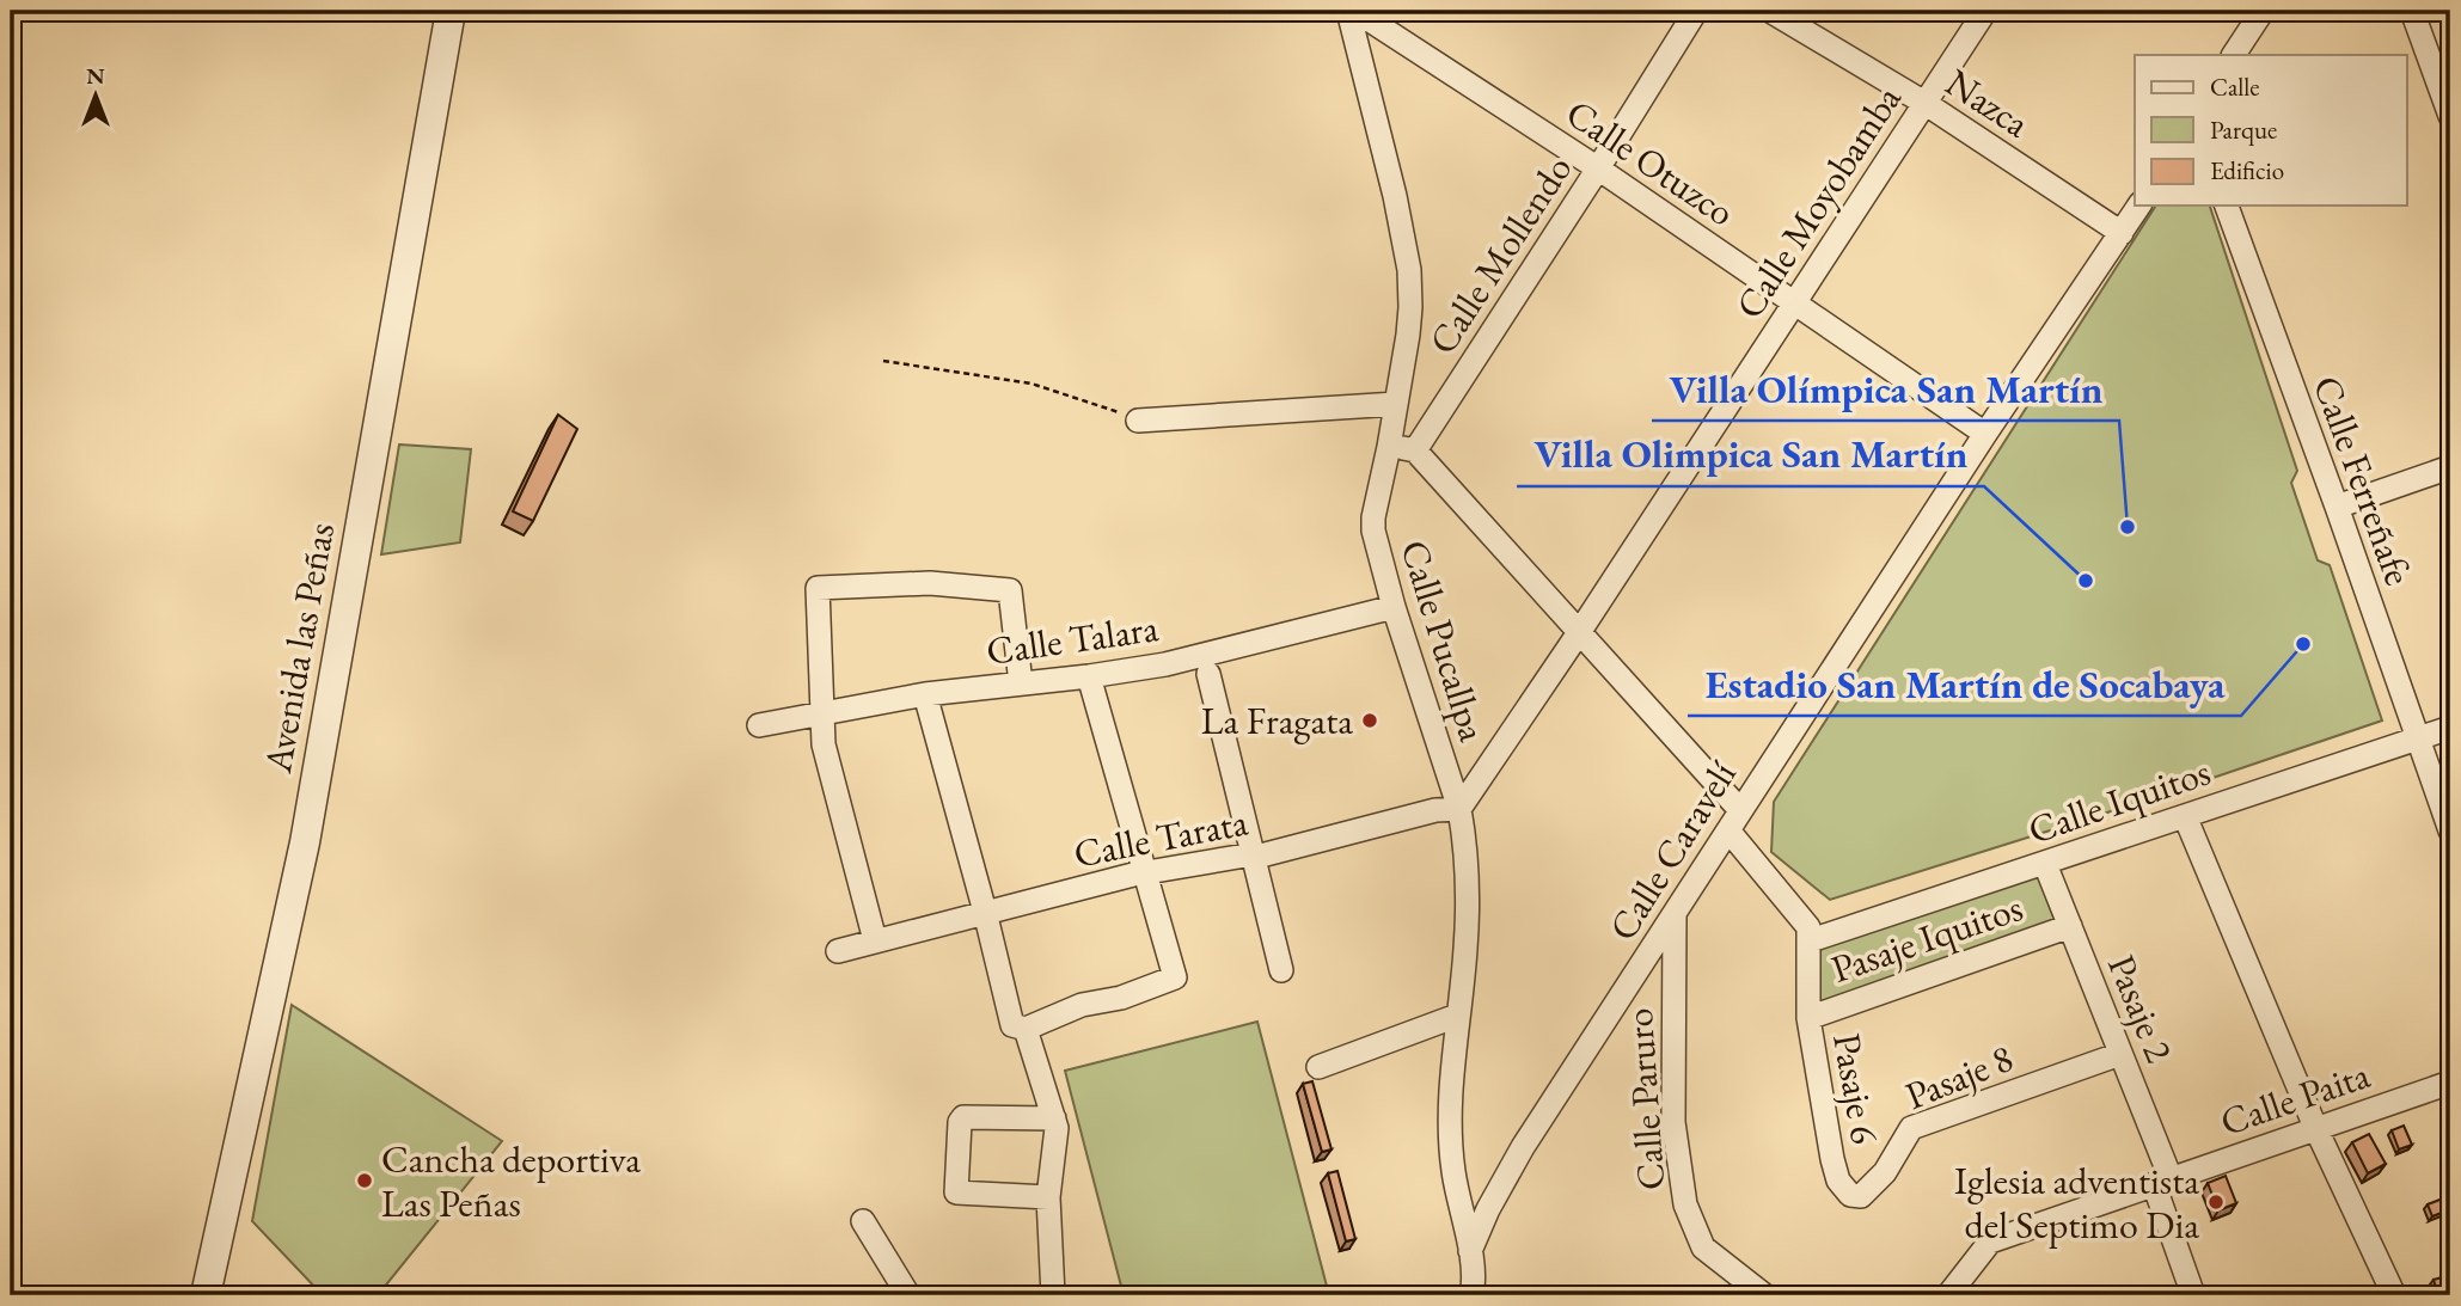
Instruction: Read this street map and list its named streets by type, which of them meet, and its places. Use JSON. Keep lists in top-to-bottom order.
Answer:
{
  "streets": {
    "street": [
      "Nazca",
      "Calle Otuzco",
      "Calle Moyobamba",
      "Calle Mollendo",
      "Calle Ferreñafe",
      "Calle Talara",
      "Calle Pucallpa",
      "Avenida las Peñas",
      "Calle Iquitos",
      "Calle Tarata",
      "Calle Caravelí",
      "Pasaje Iquitos",
      "Pasaje 2",
      "Pasaje 8",
      "Pasaje 6",
      "Calle Paita",
      "Calle Paruro"
    ]
  },
  "crossings": [
    ["Nazca", "Calle Moyobamba"],
    ["Nazca", "Calle Caravelí"],
    ["Calle Otuzco", "Calle Moyobamba"],
    ["Calle Otuzco", "Calle Mollendo"],
    ["Calle Otuzco", "Calle Caravelí"],
    ["Calle Moyobamba", "Calle Pucallpa"],
    ["Calle Moyobamba", "Calle Tarata"],
    ["Calle Ferreñafe", "Calle Iquitos"],
    ["Calle Talara", "Calle Pucallpa"],
    ["Calle Pucallpa", "Calle Tarata"],
    ["Calle Pucallpa", "Calle Caravelí"],
    ["Calle Iquitos", "Pasaje 2"],
    ["Calle Iquitos", "Pasaje 6"],
    ["Calle Caravelí", "Calle Paruro"],
    ["Pasaje Iquitos", "Pasaje 2"],
    ["Pasaje Iquitos", "Pasaje 6"],
    ["Pasaje 2", "Pasaje 8"],
    ["Pasaje 2", "Calle Paita"],
    ["Pasaje 8", "Pasaje 6"]
  ],
  "places": [
    "Villa Olímpica San Martín",
    "Villa Olimpica San Martín",
    "Estadio San Martín de Socabaya",
    "La Fragata",
    "Cancha deportiva Las Peñas",
    "Iglesia adventista del Septimo Dia"
  ],
  "legend": ["Calle", "Parque", "Edificio"],
  "north": "top"
}
